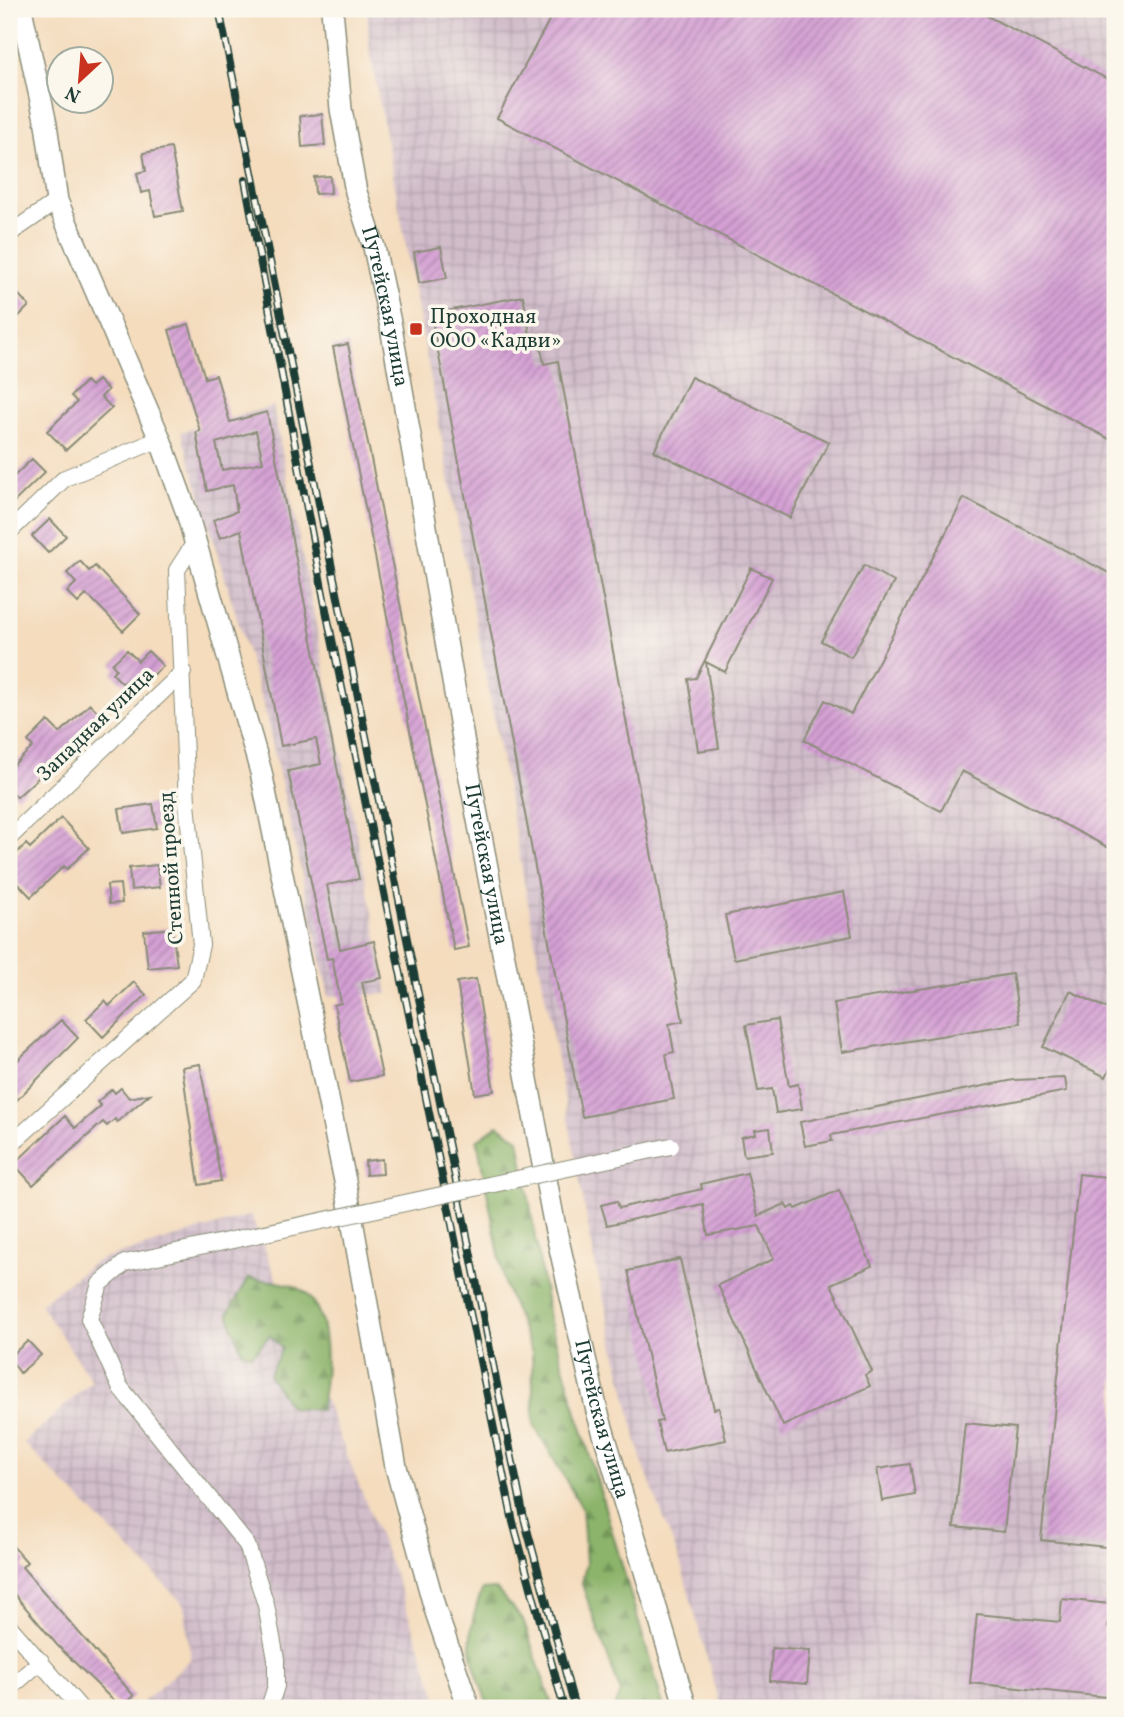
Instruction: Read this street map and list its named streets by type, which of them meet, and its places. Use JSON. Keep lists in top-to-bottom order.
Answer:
{
  "streets": {
    "main road": ["Путейская улица"],
    "street": ["Западная улица", "Степной проезд"]
  },
  "crossings": [
    ["Западная улица", "Степной проезд"]
  ],
  "places": {
    "transit": ["Проходная ООО «Кадви»"]
  },
  "north": "bottom left"
}
